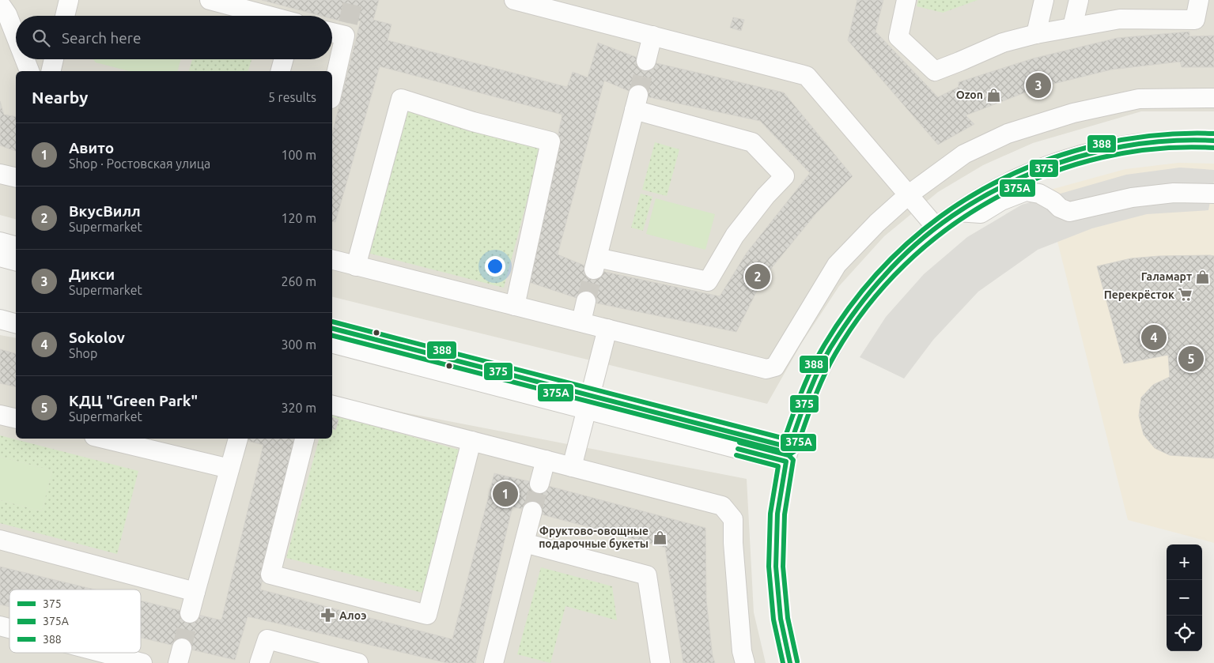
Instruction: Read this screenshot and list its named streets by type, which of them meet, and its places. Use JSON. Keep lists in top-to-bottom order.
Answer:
{
  "places": {
    "shop": ["Ozon", "Галамарт", "Фруктово-овощные подарочные букеты"],
    "supermarket": ["Перекрёсток"],
    "pharmacy": ["Алоэ"]
  },
  "lines": ["transit line 388", "transit line 375", "transit line 375А"],
  "legend": ["375", "375А", "388"],
  "page": {
    "search": "Search here",
    "pins": [
      "3",
      "2",
      "4",
      "5",
      "1"
    ],
    "heading": ["Nearby", "5 results"],
    "list": [
      {
        "mark": "1",
        "name": "Авито",
        "note": "Shop · Ростовская улица",
        "value": "100 m"
      },
      {
        "mark": "2",
        "name": "ВкусВилл",
        "note": "Supermarket",
        "value": "120 m"
      },
      {
        "mark": "3",
        "name": "Дикси",
        "note": "Supermarket",
        "value": "260 m"
      },
      {
        "mark": "4",
        "name": "Sokolov",
        "note": "Shop",
        "value": "300 m"
      },
      {
        "mark": "5",
        "name": "КДЦ \"Green Park\"",
        "note": "Supermarket",
        "value": "320 m"
      }
    ],
    "map_buttons": ["+", "−"]
  }
}
